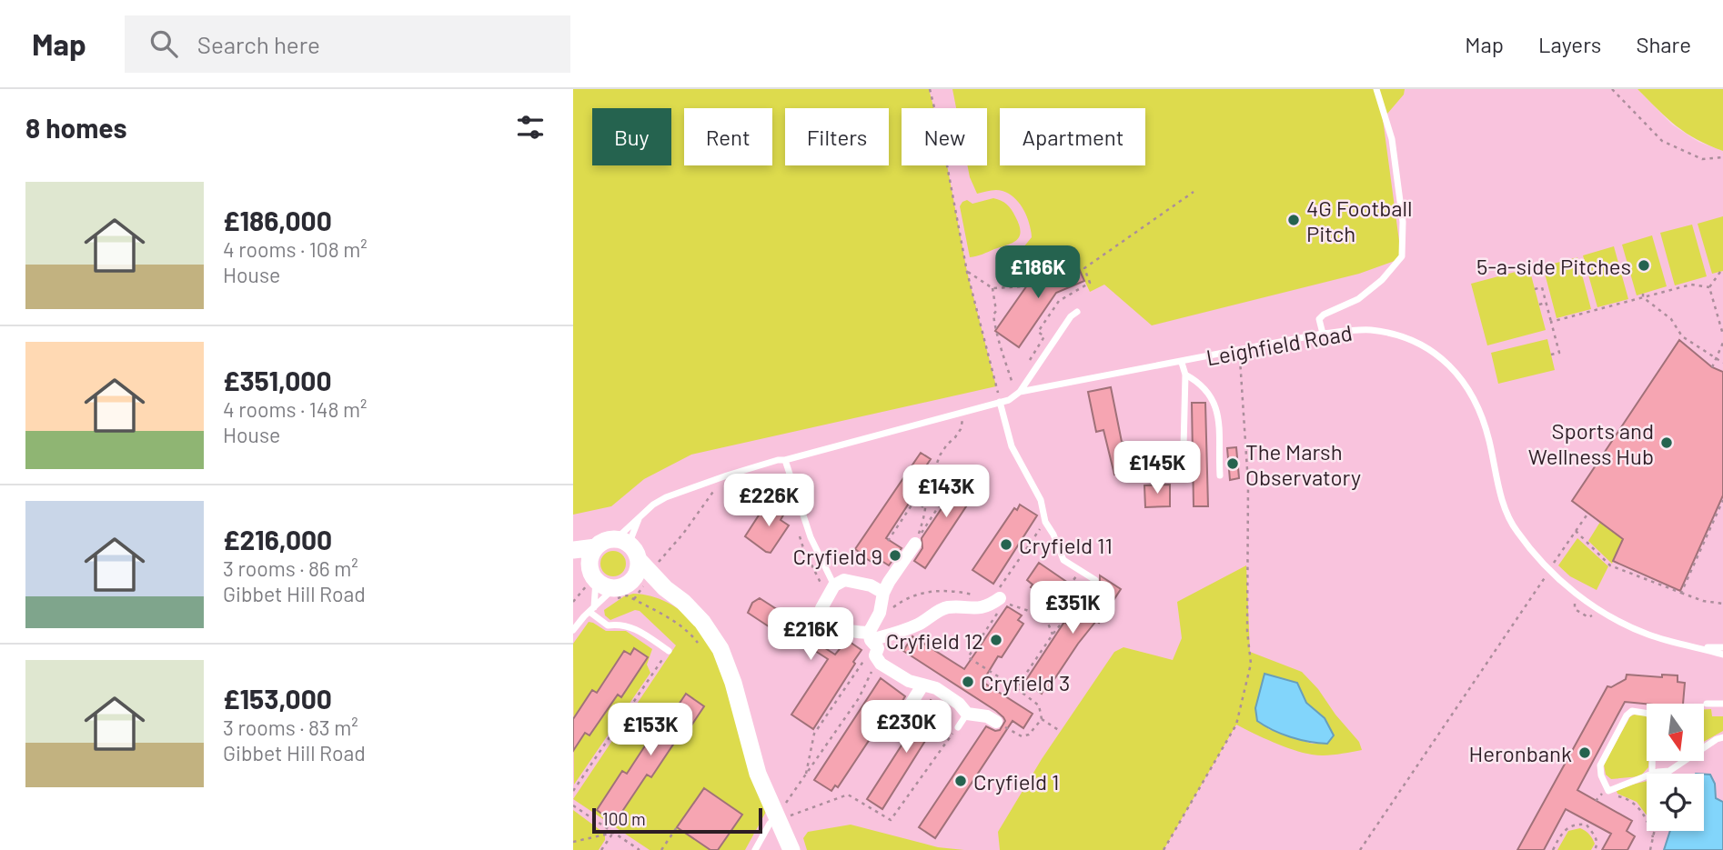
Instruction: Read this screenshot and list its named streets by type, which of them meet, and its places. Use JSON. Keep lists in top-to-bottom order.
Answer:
{
  "streets": {
    "lane": ["Leighfield Road"]
  },
  "places": [
    "4G Football Pitch",
    "5-a-side Pitches",
    "Sports and Wellness Hub",
    "The Marsh Observatory",
    "Cryfield 11",
    "Cryfield 9",
    "Cryfield 12",
    "Cryfield 3",
    "Heronbank",
    "Cryfield 1"
  ],
  "scale_bar": "100 m",
  "north": "bottom",
  "page": {
    "header": "Map",
    "search": "Search here",
    "nav": ["Map", "Layers", "Share"],
    "heading": "8 homes",
    "chip": [
      "Buy",
      "Rent",
      "Filters",
      "New",
      "Apartment"
    ],
    "list": [
      {
        "name": "£186,000",
        "note": "4 rooms · 108 m² · House"
      },
      {
        "name": "£351,000",
        "note": "4 rooms · 148 m² · House"
      },
      {
        "name": "£216,000",
        "note": "3 rooms · 86 m² · Gibbet Hill Road"
      },
      {
        "name": "£153,000",
        "note": "3 rooms · 83 m² · Gibbet Hill Road"
      }
    ],
    "price": [
      "£186K",
      "£145K",
      "£143K",
      "£226K",
      "£351K",
      "£216K",
      "£230K",
      "£153K"
    ],
    "scale": "100 m"
  }
}
